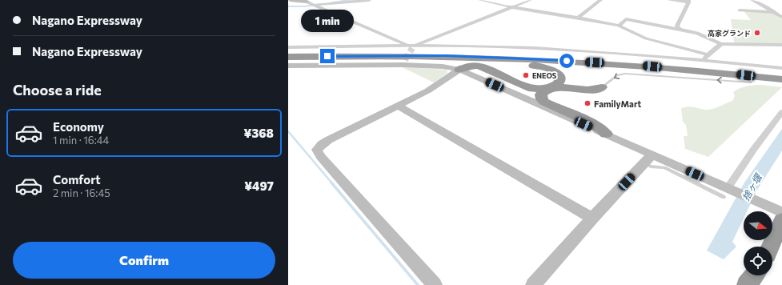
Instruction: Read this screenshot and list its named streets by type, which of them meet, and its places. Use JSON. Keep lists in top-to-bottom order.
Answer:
{
  "water": ["捨ヶ堰"],
  "places": ["高家グランド", "ENEOS", "FamilyMart"],
  "north": "right",
  "page": {
    "banner": ["Nagano Expressway", "Nagano Expressway"],
    "bubble": "1 min",
    "heading": "Choose a ride",
    "list": [
      {
        "name": "Economy",
        "note": "1 min · 16:44",
        "value": "¥368"
      },
      {
        "name": "Comfort",
        "note": "2 min · 16:45",
        "value": "¥497"
      }
    ],
    "buttons": "Confirm"
  }
}
